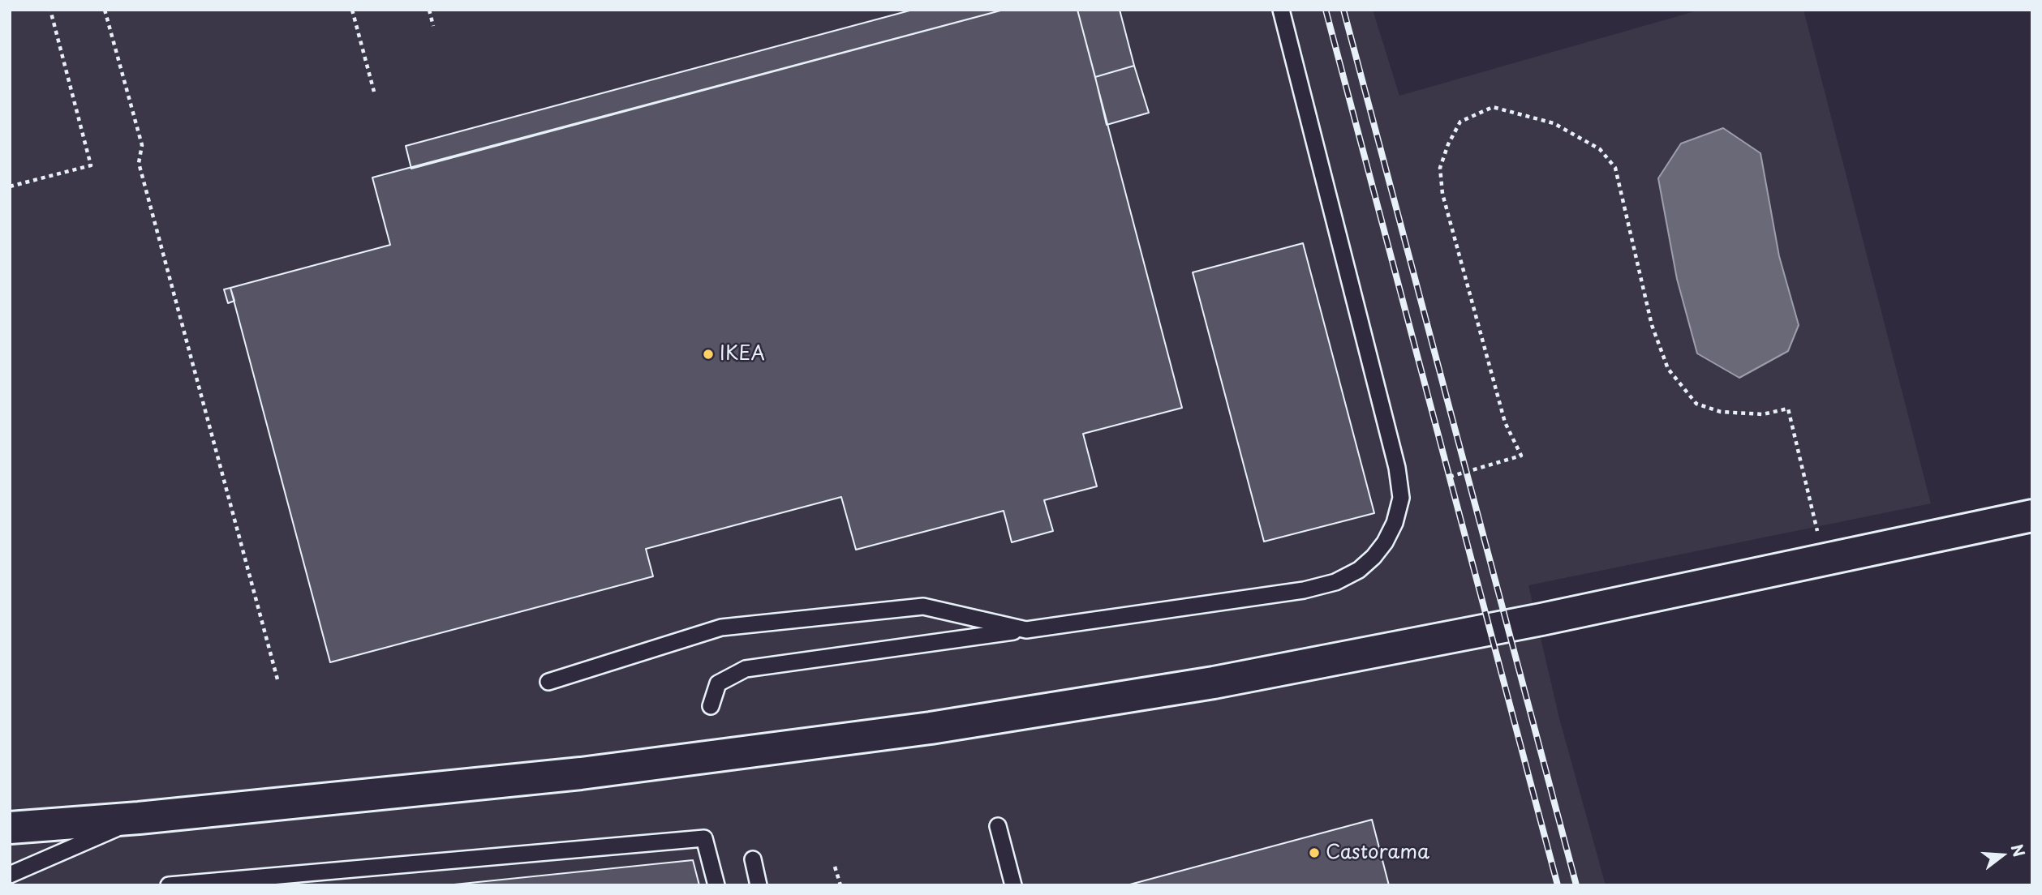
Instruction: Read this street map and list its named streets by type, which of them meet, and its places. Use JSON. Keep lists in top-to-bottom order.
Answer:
{
  "places": ["IKEA", "Castorama"],
  "north": "right"
}
